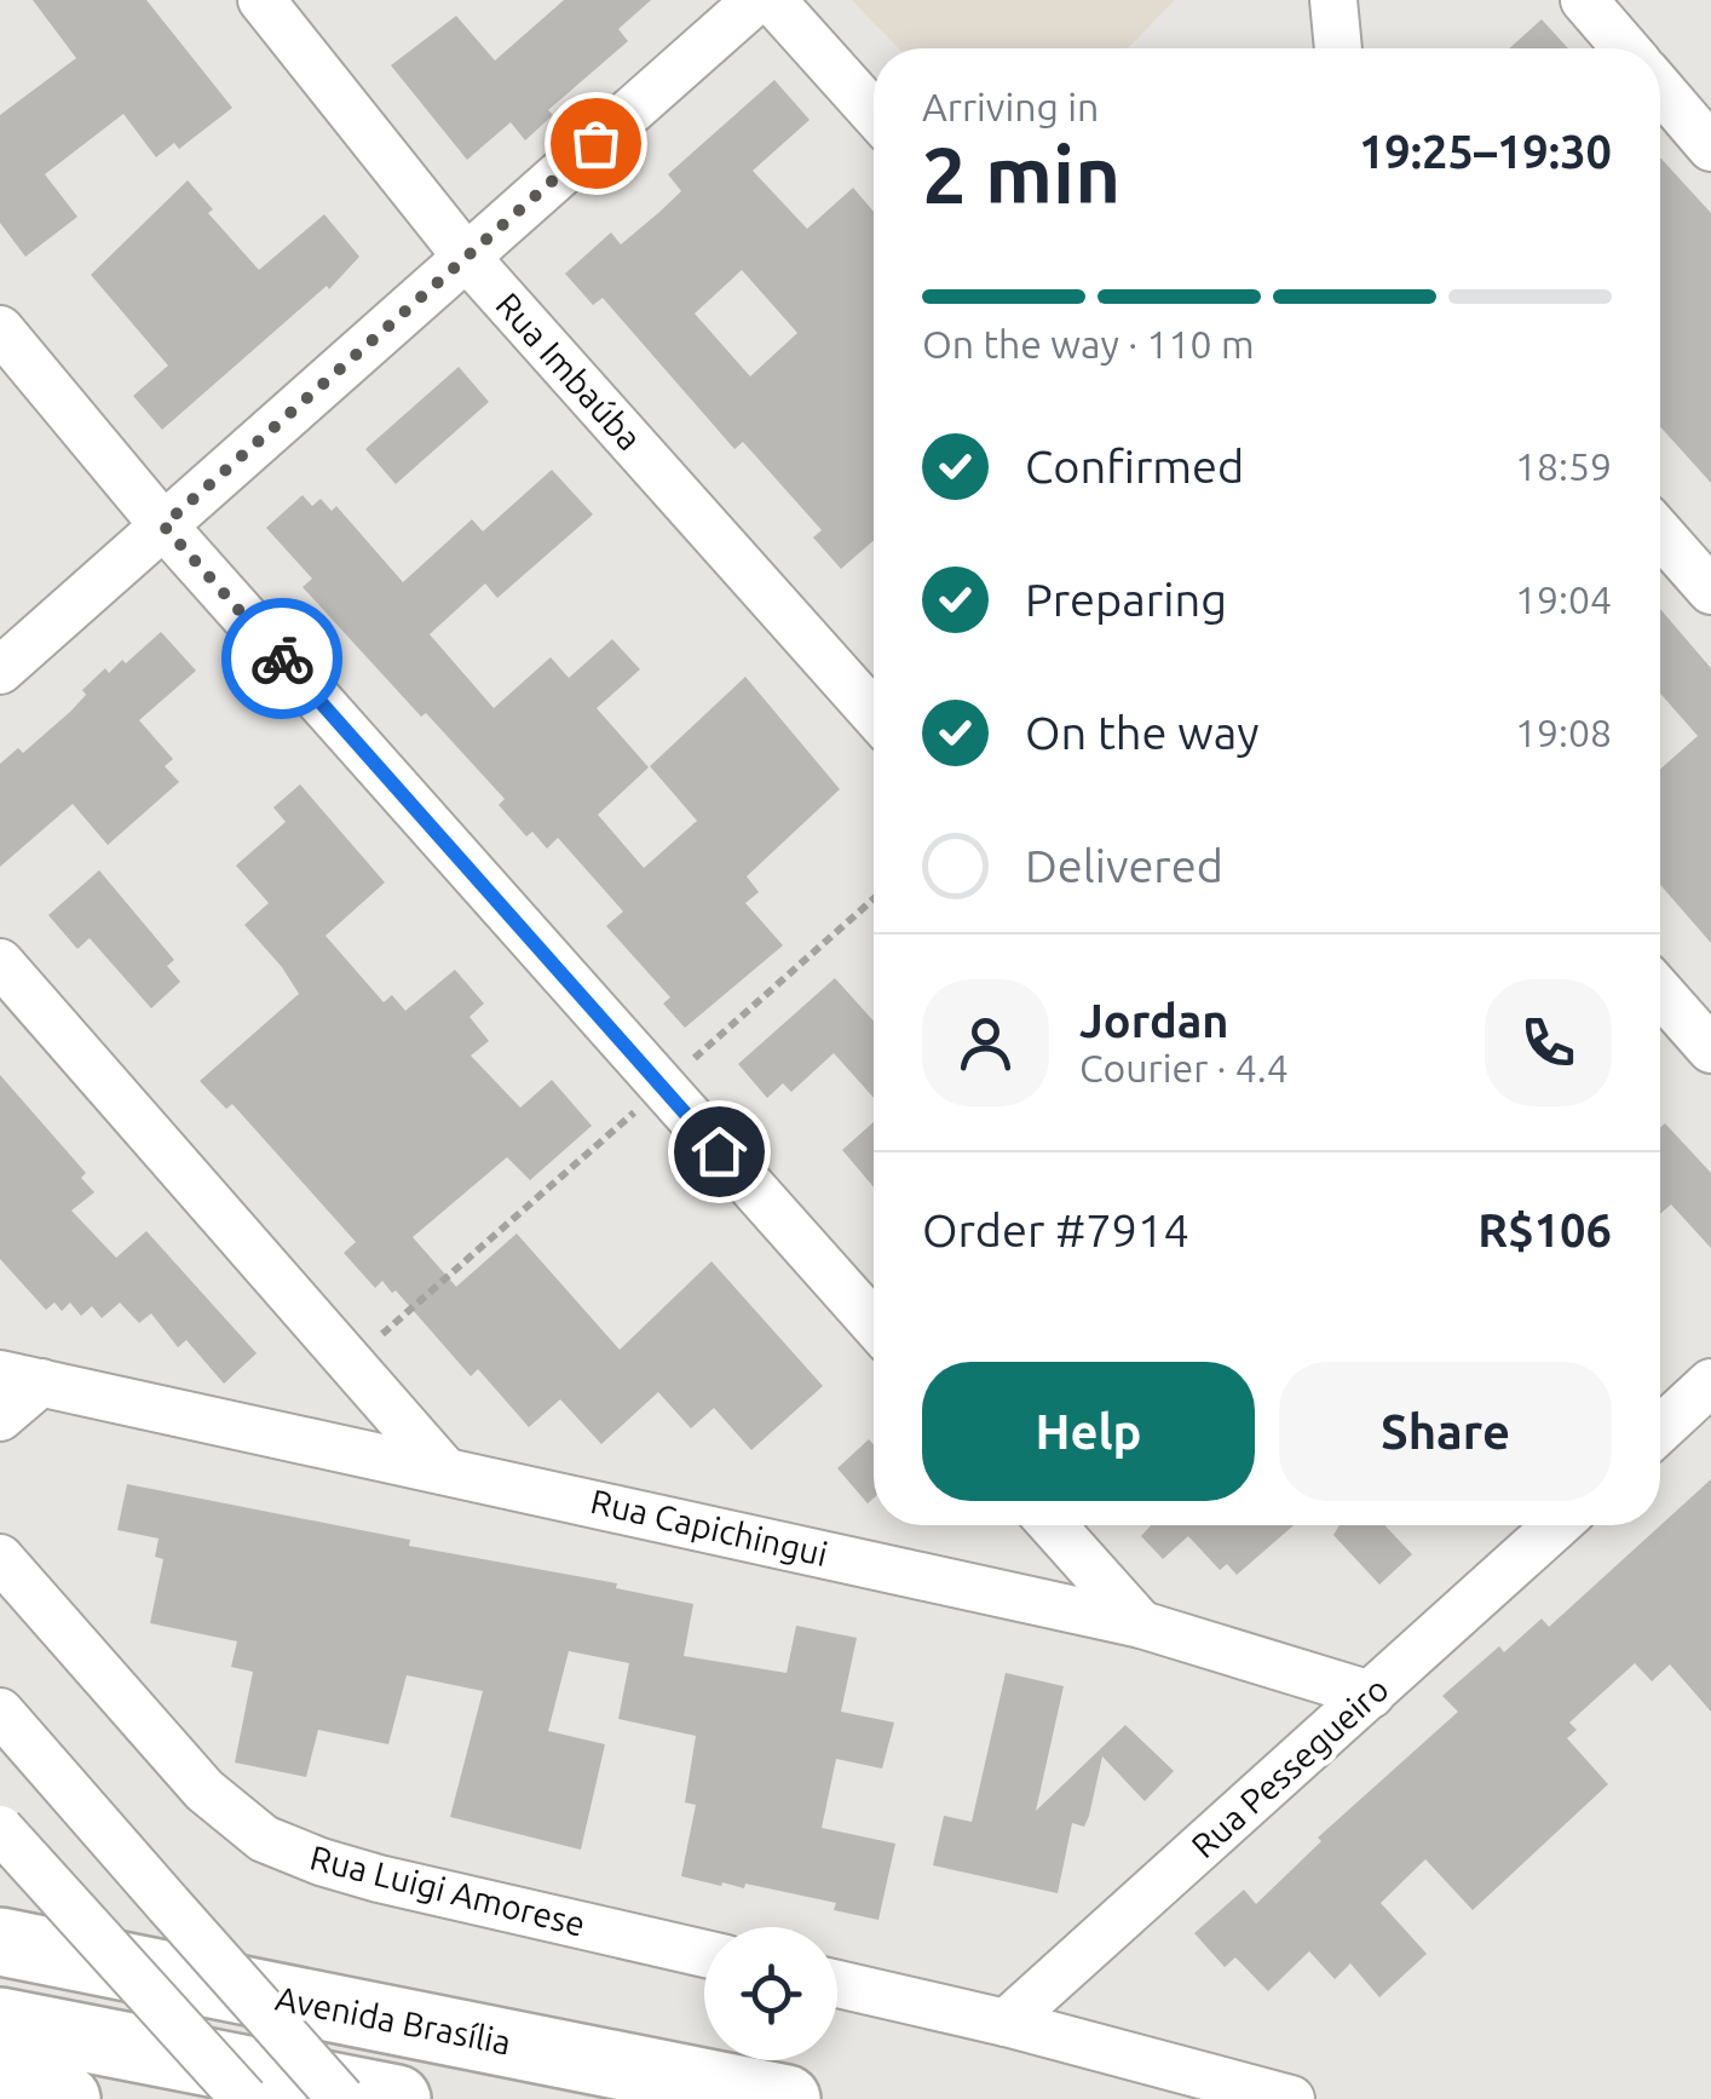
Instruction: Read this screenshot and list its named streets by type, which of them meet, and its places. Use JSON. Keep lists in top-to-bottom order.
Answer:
{
  "streets": {
    "highway": ["Avenida Brasília"],
    "street": [
      "Rua Imbaúba",
      "Rua Capichingui",
      "Rua Pessegueiro",
      "Rua Luigi Amorese"
    ]
  },
  "crossings": [
    ["Rua Capichingui", "Rua Pessegueiro"]
  ],
  "page": {
    "heading": ["2 min", "Arriving in", "19:25–19:30"],
    "panel": [
      "Jordan",
      "Courier · 4.4",
      "Order #7914",
      "R$106"
    ],
    "bar": "On the way · 110 m",
    "list": [
      ["Confirmed", "18:59"],
      ["Preparing", "19:04"],
      ["On the way", "19:08"],
      "Delivered"
    ],
    "buttons": ["Help", "Share"]
  }
}
